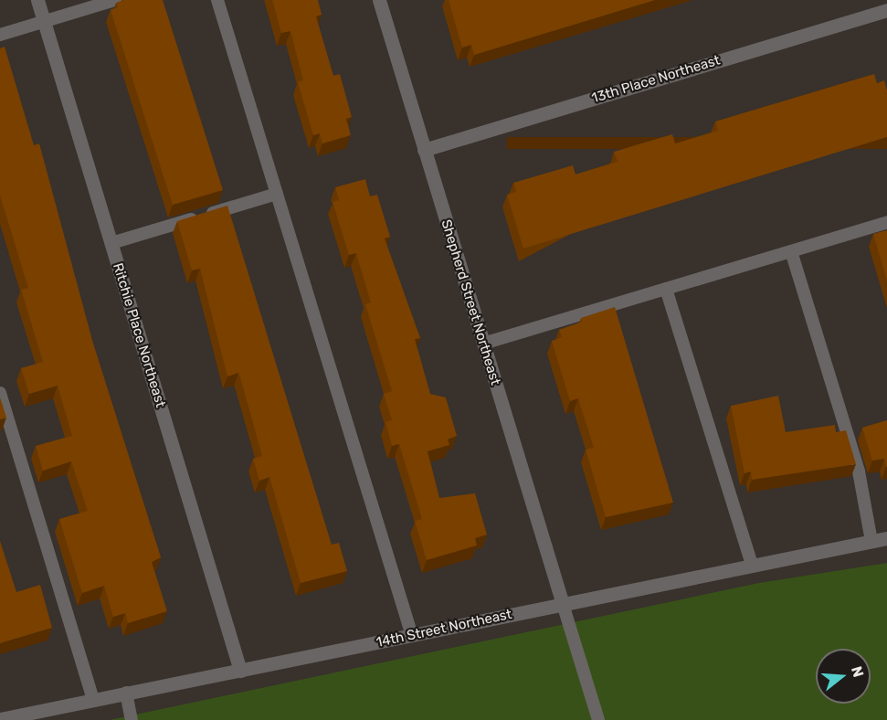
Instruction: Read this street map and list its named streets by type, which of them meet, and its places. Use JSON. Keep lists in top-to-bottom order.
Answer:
{
  "streets": {
    "street": [
      "13th Place Northeast",
      "Shepherd Street Northeast",
      "Ritchie Place Northeast",
      "14th Street Northeast"
    ]
  },
  "crossings": [
    ["13th Place Northeast", "Shepherd Street Northeast"],
    ["Shepherd Street Northeast", "14th Street Northeast"],
    ["Ritchie Place Northeast", "14th Street Northeast"]
  ],
  "north": "right"
}
